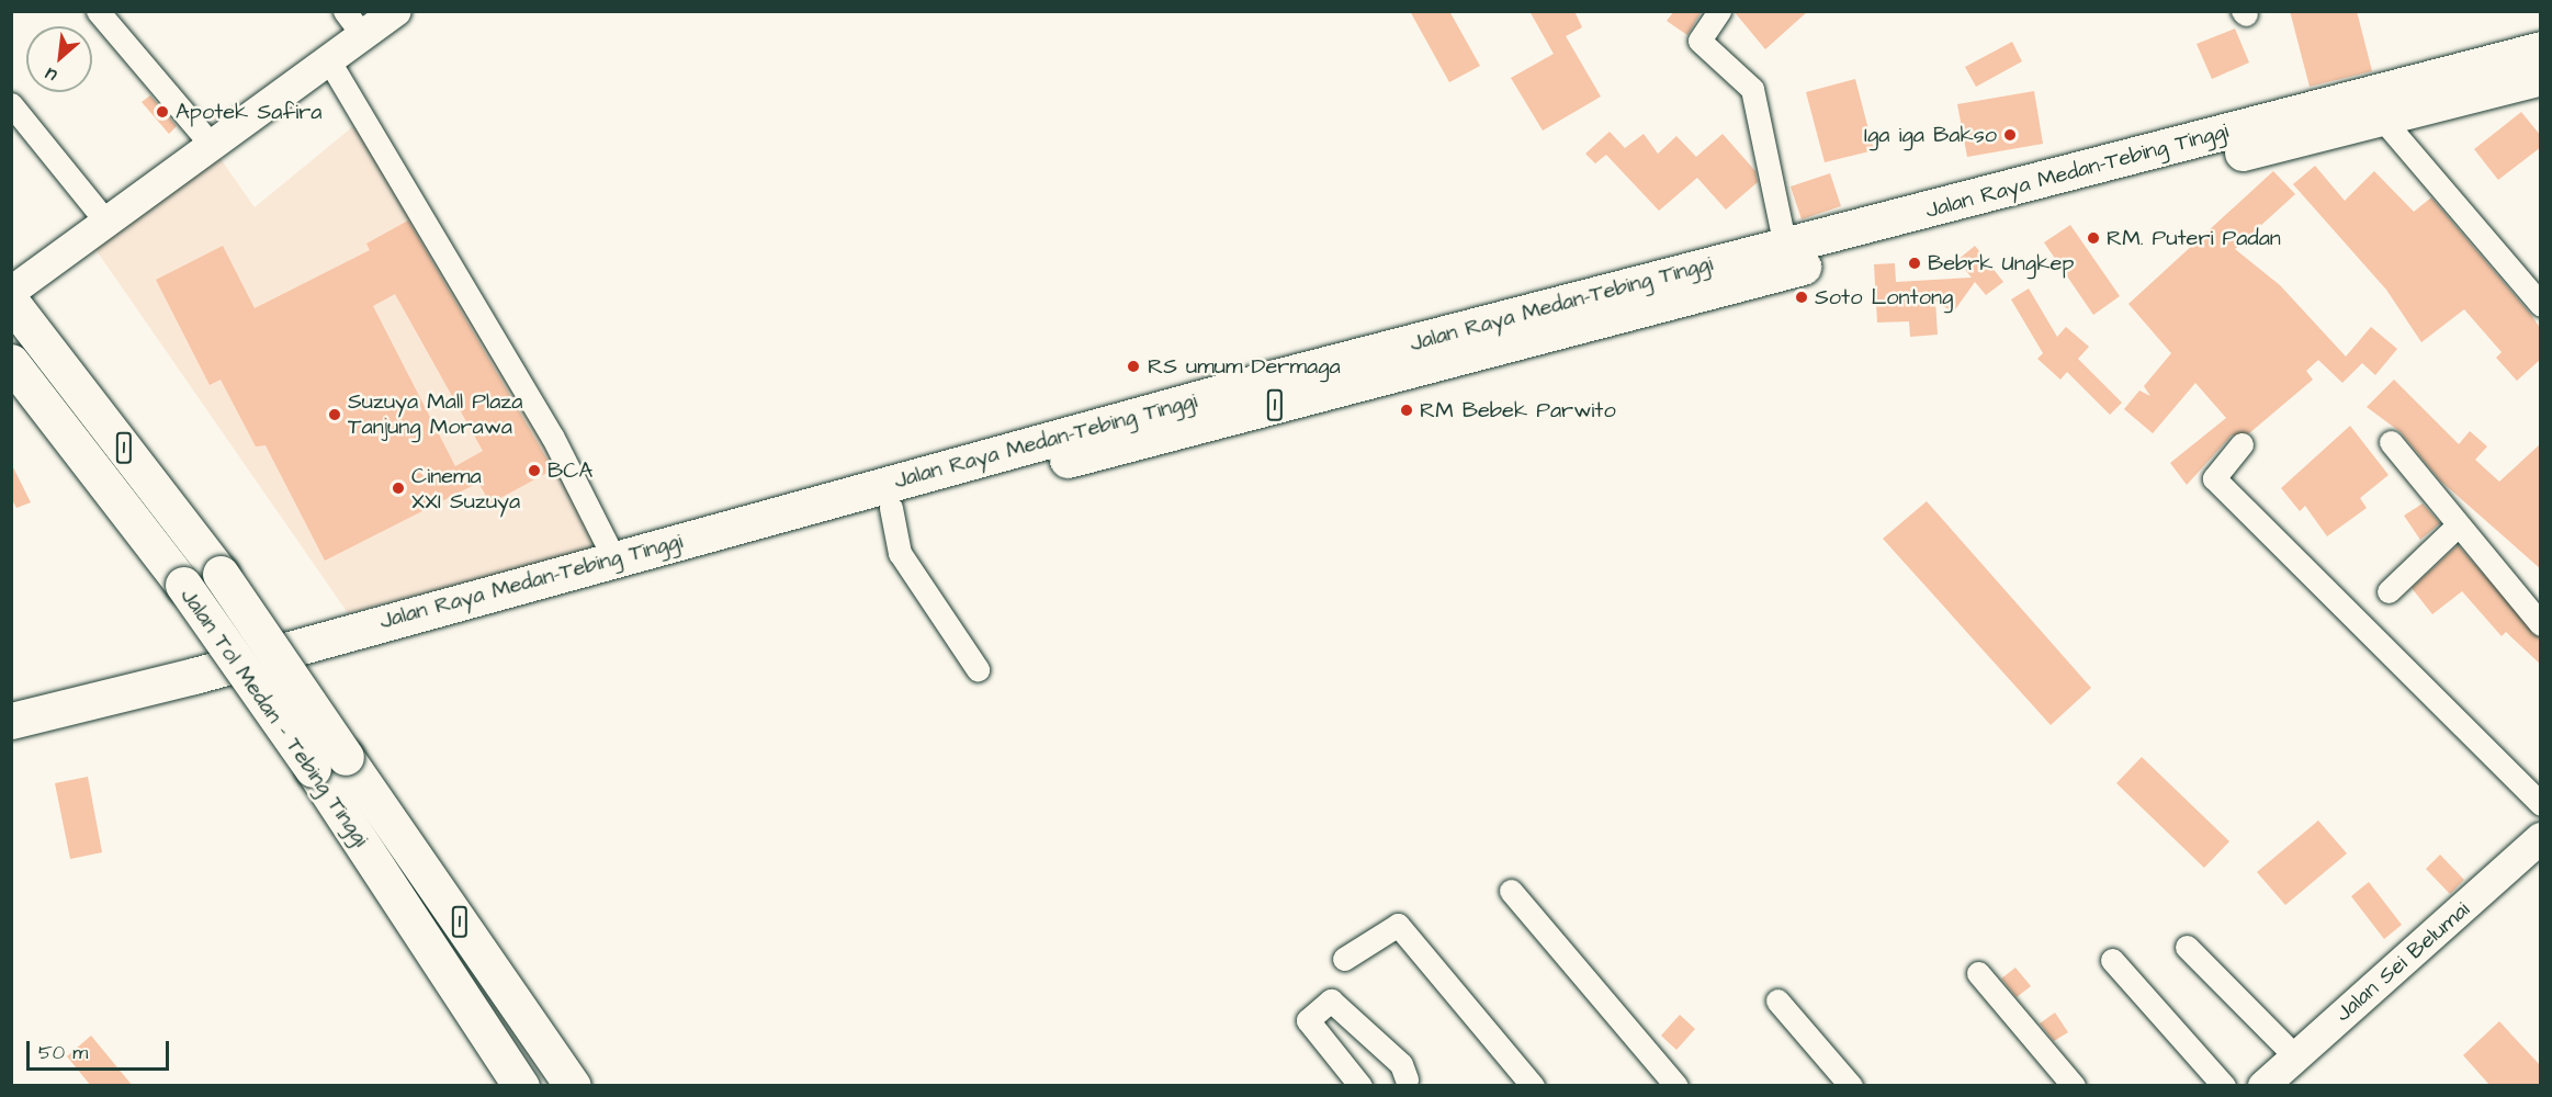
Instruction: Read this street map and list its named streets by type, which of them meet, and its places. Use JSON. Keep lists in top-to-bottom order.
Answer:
{
  "streets": {
    "highway": ["Jalan Raya Medan-Tebing Tinggi", "1", "Jalan Tol Medan - Tebing Tinggi"],
    "main road": ["Jalan Sei Belumai"]
  },
  "places": [
    "Apotek Safira",
    "Iga iga Bakso",
    "RM. Puteri Padan",
    "Bebrk Ungkep",
    "Soto Lontong",
    "RS umum Dermaga",
    "RM Bebek Parwito",
    "Suzuya Mall Plaza Tanjung Morawa",
    "BCA",
    "Cinema XXI Suzuya"
  ],
  "scale_bar": "50 m",
  "north": "bottom left"
}
